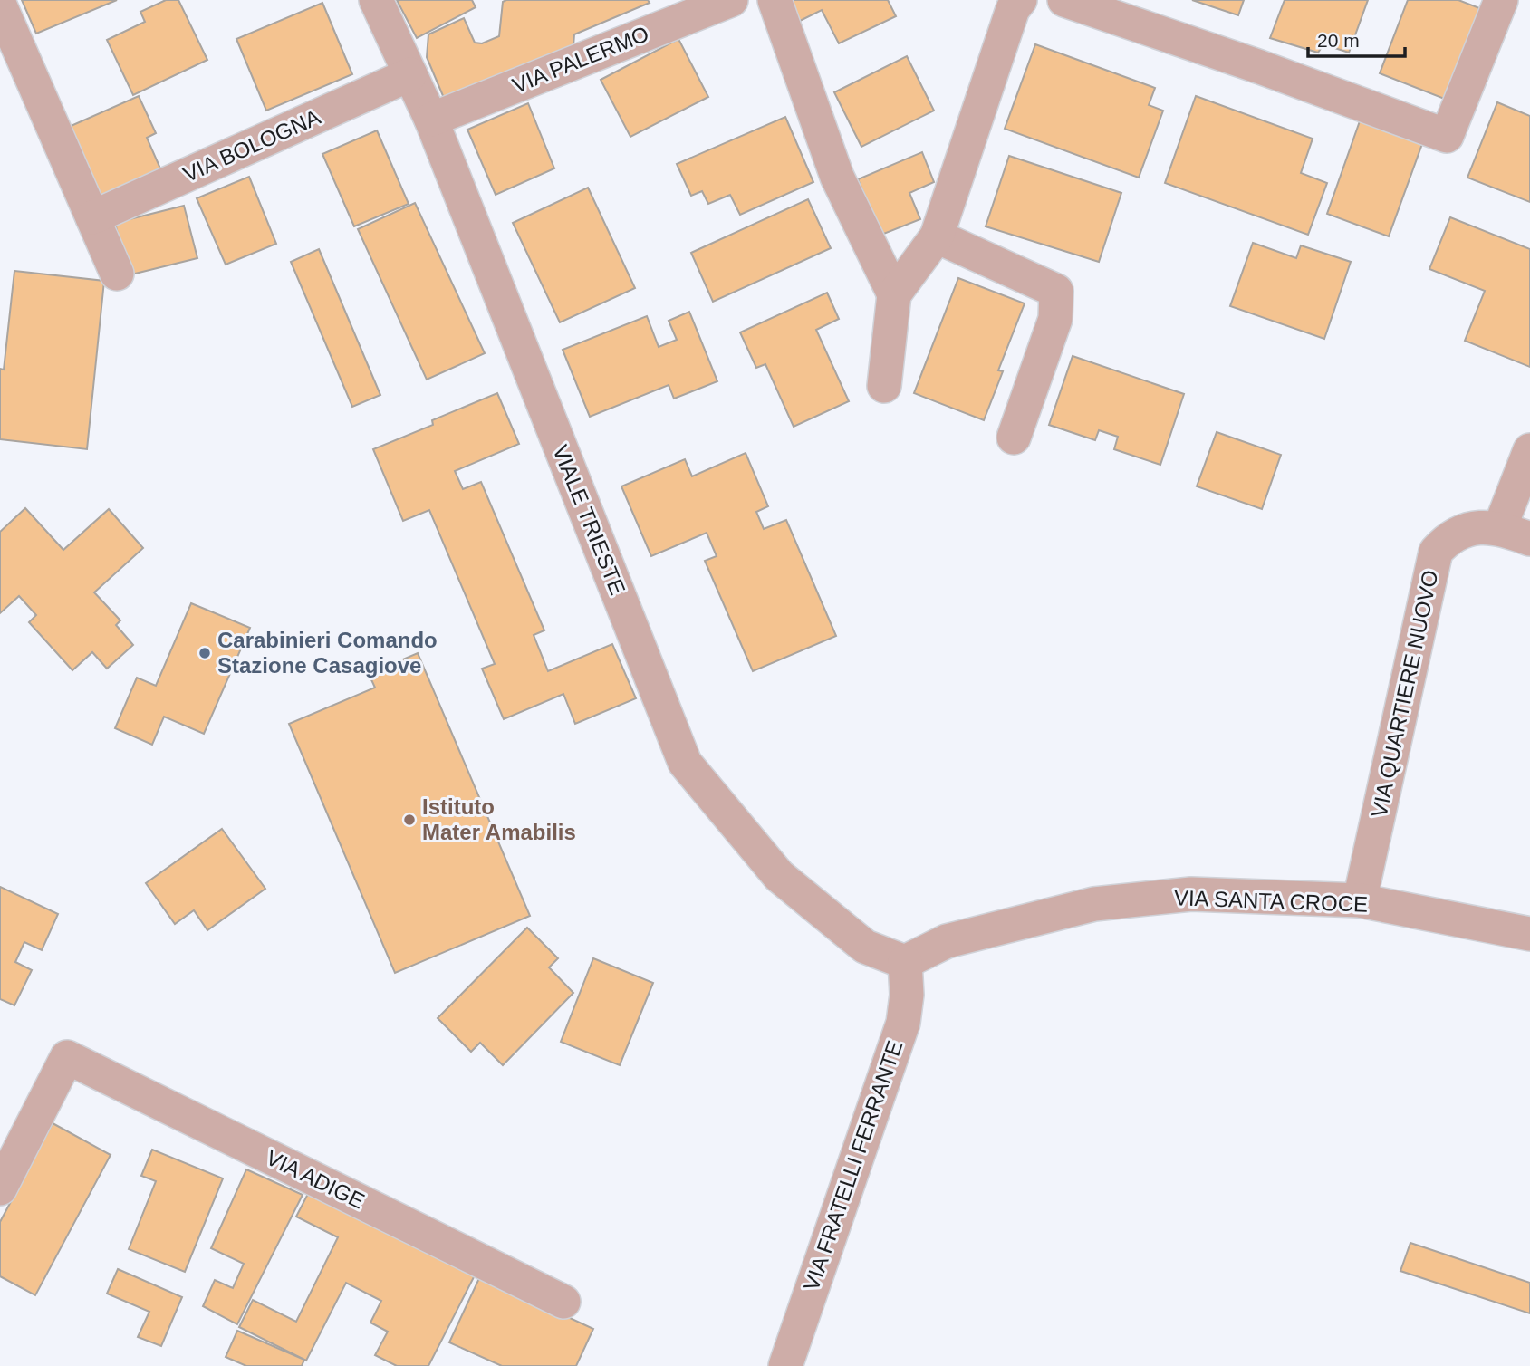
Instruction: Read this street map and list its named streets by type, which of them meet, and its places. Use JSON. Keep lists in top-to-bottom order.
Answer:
{
  "streets": {
    "street": [
      "VIA PALERMO",
      "VIA BOLOGNA",
      "VIALE TRIESTE",
      "VIA QUARTIERE NUOVO",
      "VIA SANTA CROCE",
      "VIA FRATELLI FERRANTE",
      "VIA ADIGE"
    ]
  },
  "crossings": [
    ["VIA PALERMO", "VIALE TRIESTE"],
    ["VIA BOLOGNA", "VIALE TRIESTE"],
    ["VIALE TRIESTE", "VIA SANTA CROCE"],
    ["VIALE TRIESTE", "VIA FRATELLI FERRANTE"],
    ["VIA QUARTIERE NUOVO", "VIA SANTA CROCE"],
    ["VIA SANTA CROCE", "VIA FRATELLI FERRANTE"]
  ],
  "places": ["Carabinieri Comando Stazione Casagiove", "Istituto Mater Amabilis"],
  "scale_bar": "20 m"
}
